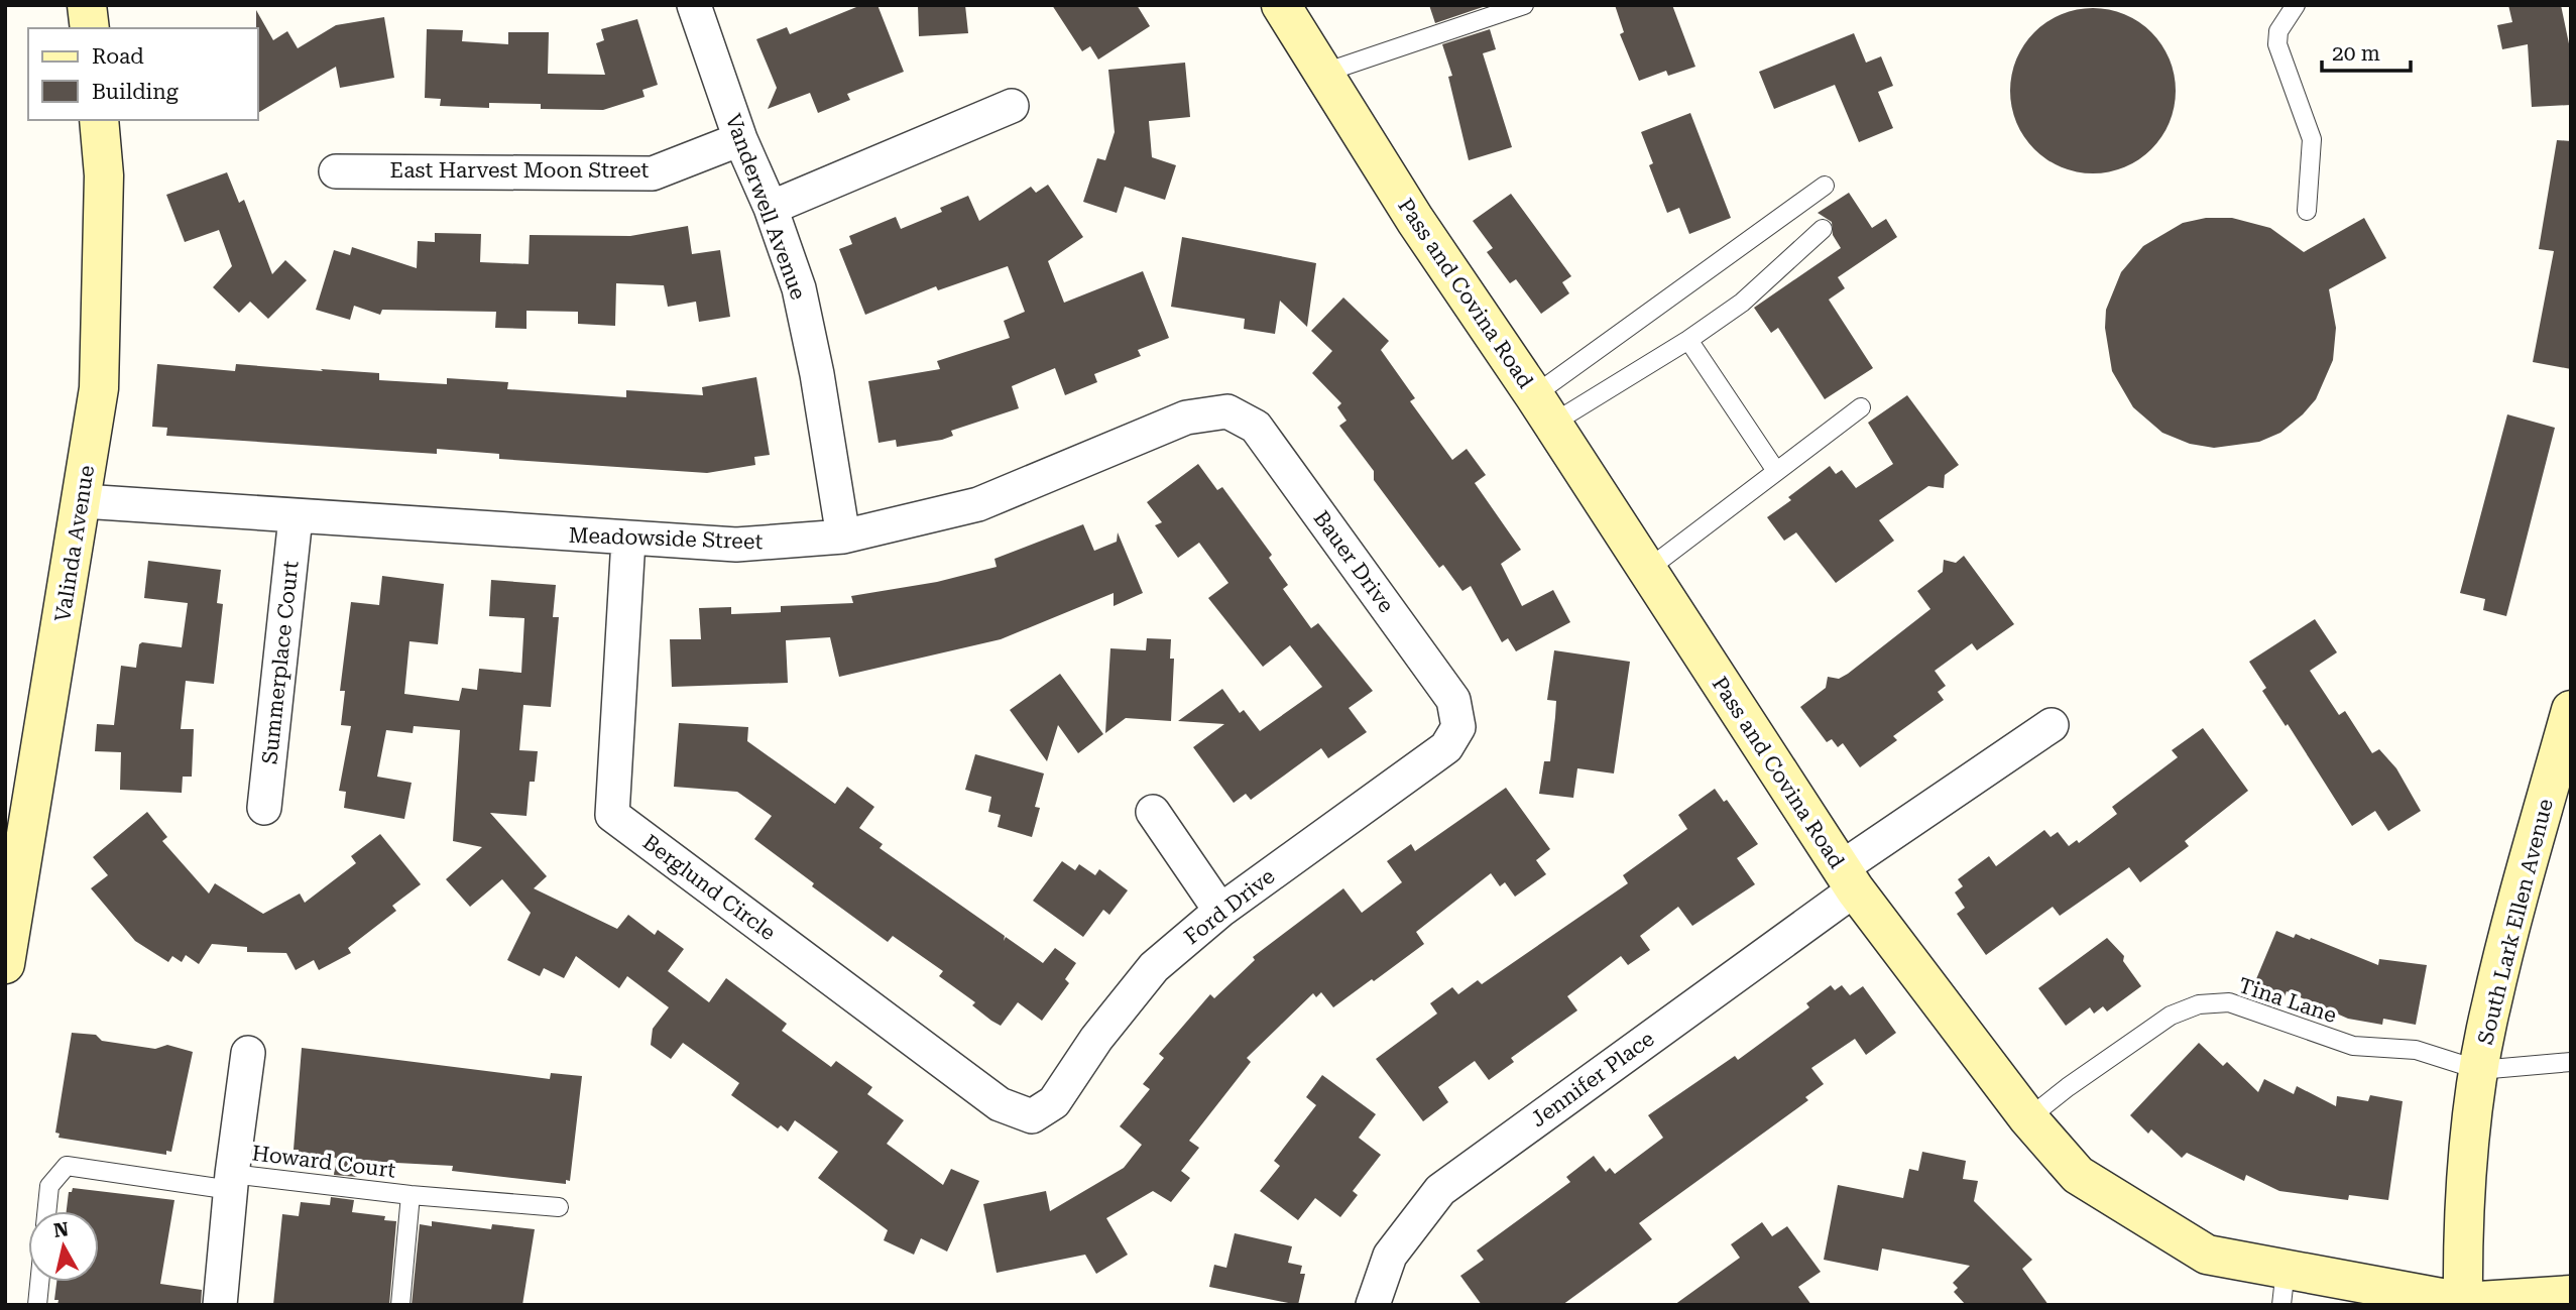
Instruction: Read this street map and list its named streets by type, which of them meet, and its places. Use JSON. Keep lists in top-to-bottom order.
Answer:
{
  "streets": {
    "street": [
      "East Harvest Moon Street",
      "Vanderwell Avenue",
      "Pass and Covina Road",
      "Meadowside Street",
      "Valinda Avenue",
      "Bauer Drive",
      "Summerplace Court",
      "Berglund Circle",
      "Ford Drive",
      "South Lark Ellen Avenue",
      "Jennifer Place"
    ],
    "lane": ["Tina Lane", "Howard Court"]
  },
  "crossings": [
    ["East Harvest Moon Street", "Vanderwell Avenue"],
    ["Vanderwell Avenue", "Meadowside Street"],
    ["Pass and Covina Road", "South Lark Ellen Avenue"],
    ["Pass and Covina Road", "Tina Lane"],
    ["Pass and Covina Road", "Jennifer Place"],
    ["Meadowside Street", "Valinda Avenue"],
    ["Meadowside Street", "Bauer Drive"],
    ["Meadowside Street", "Summerplace Court"],
    ["Meadowside Street", "Berglund Circle"],
    ["Bauer Drive", "Ford Drive"],
    ["Berglund Circle", "Ford Drive"],
    ["South Lark Ellen Avenue", "Tina Lane"]
  ],
  "legend": ["Road", "Building"],
  "scale_bar": "20 m",
  "north": "top"
}
